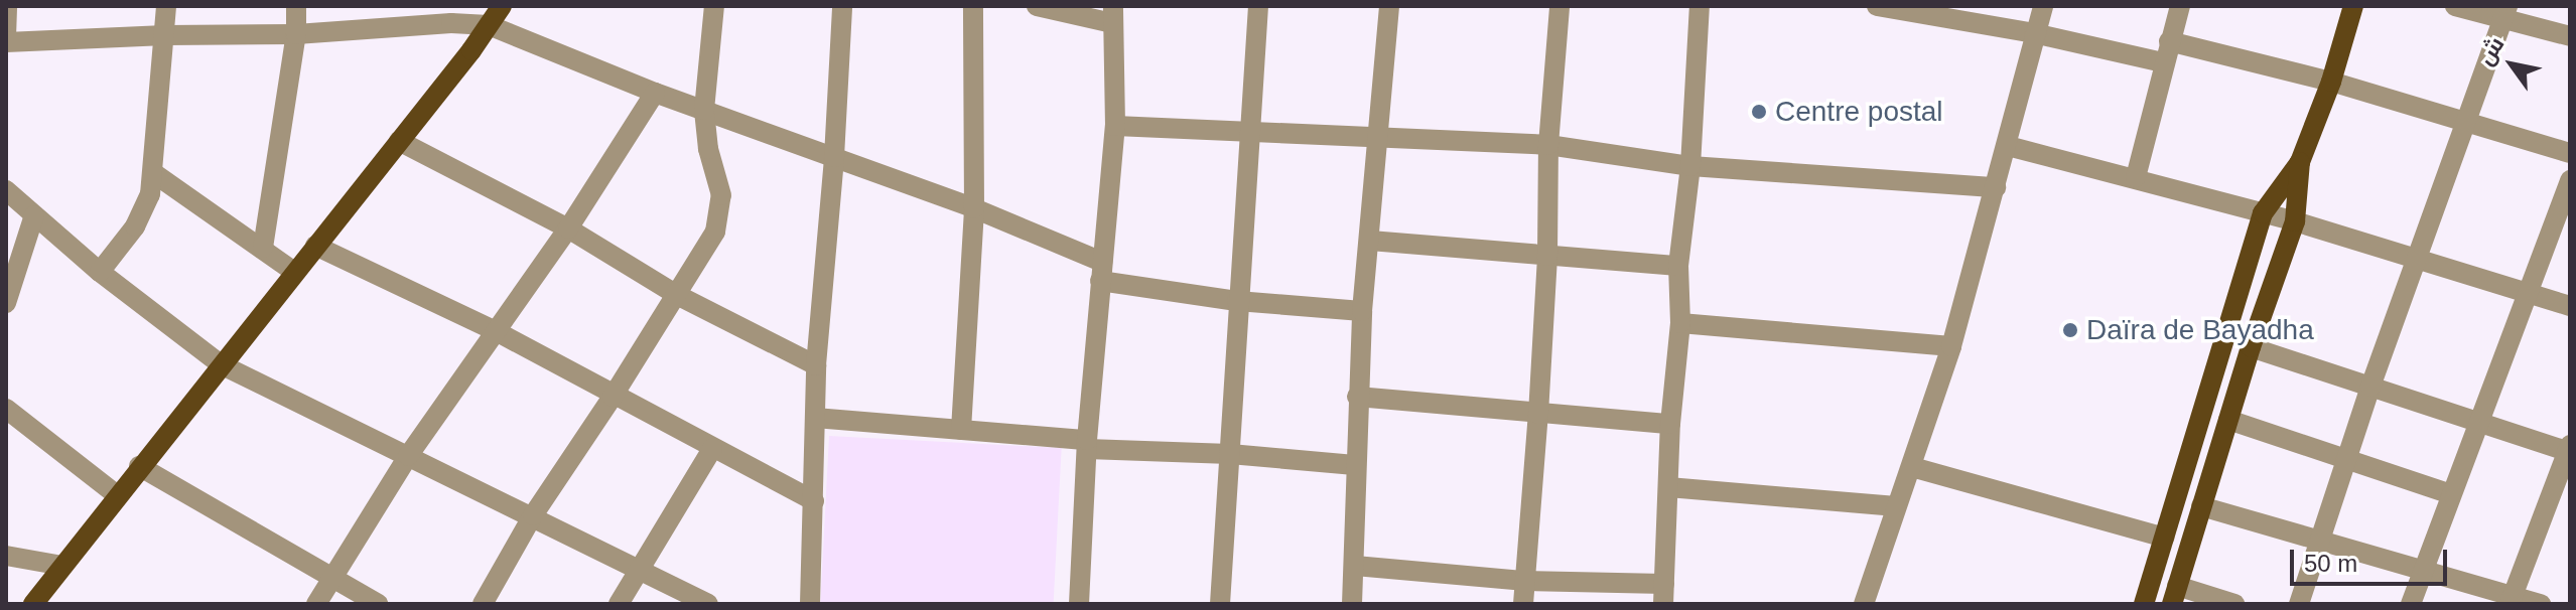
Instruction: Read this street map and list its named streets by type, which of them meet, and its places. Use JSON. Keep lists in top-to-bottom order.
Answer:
{
  "places": ["Centre postal", "Daïra de Bayadha"],
  "scale_bar": "50 m",
  "north": "top left"
}
